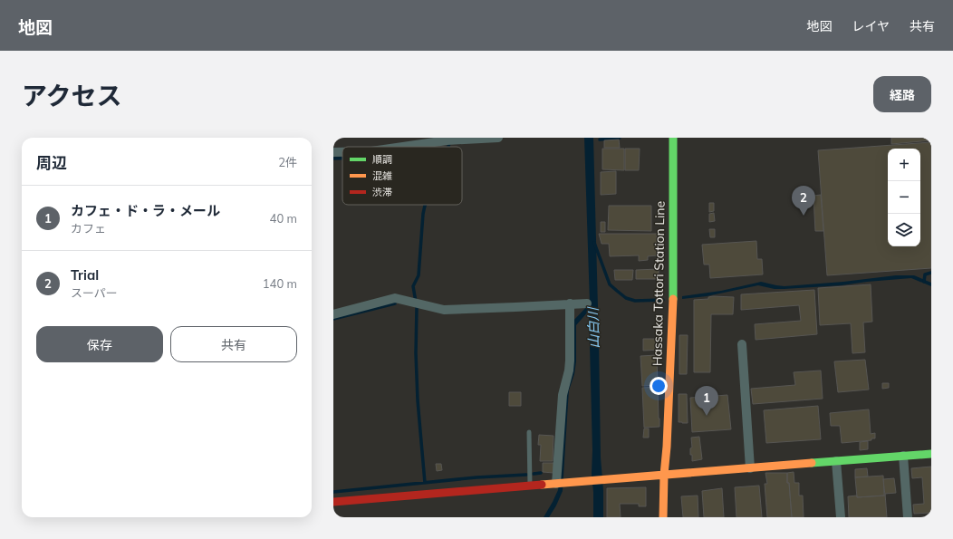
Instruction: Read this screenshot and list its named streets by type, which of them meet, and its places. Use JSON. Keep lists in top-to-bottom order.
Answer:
{
  "streets": {
    "street": ["Hassaka Tottori Station Line"]
  },
  "water": ["山白川"],
  "legend": ["順調", "混雑", "渋滞"],
  "page": {
    "header": "地図",
    "nav": ["地図", "レイヤ", "共有"],
    "title": "アクセス",
    "buttons": [
      "経路",
      ["保存", "共有"]
    ],
    "heading": ["周辺", "2件"],
    "map_buttons": ["+", "−"],
    "list": [
      {
        "mark": "1",
        "name": "カフェ・ド・ラ・メール",
        "note": "カフェ",
        "value": "40 m"
      },
      {
        "mark": "2",
        "name": "Trial",
        "note": "スーパー",
        "value": "140 m"
      }
    ],
    "pins": ["2", "1"]
  }
}
